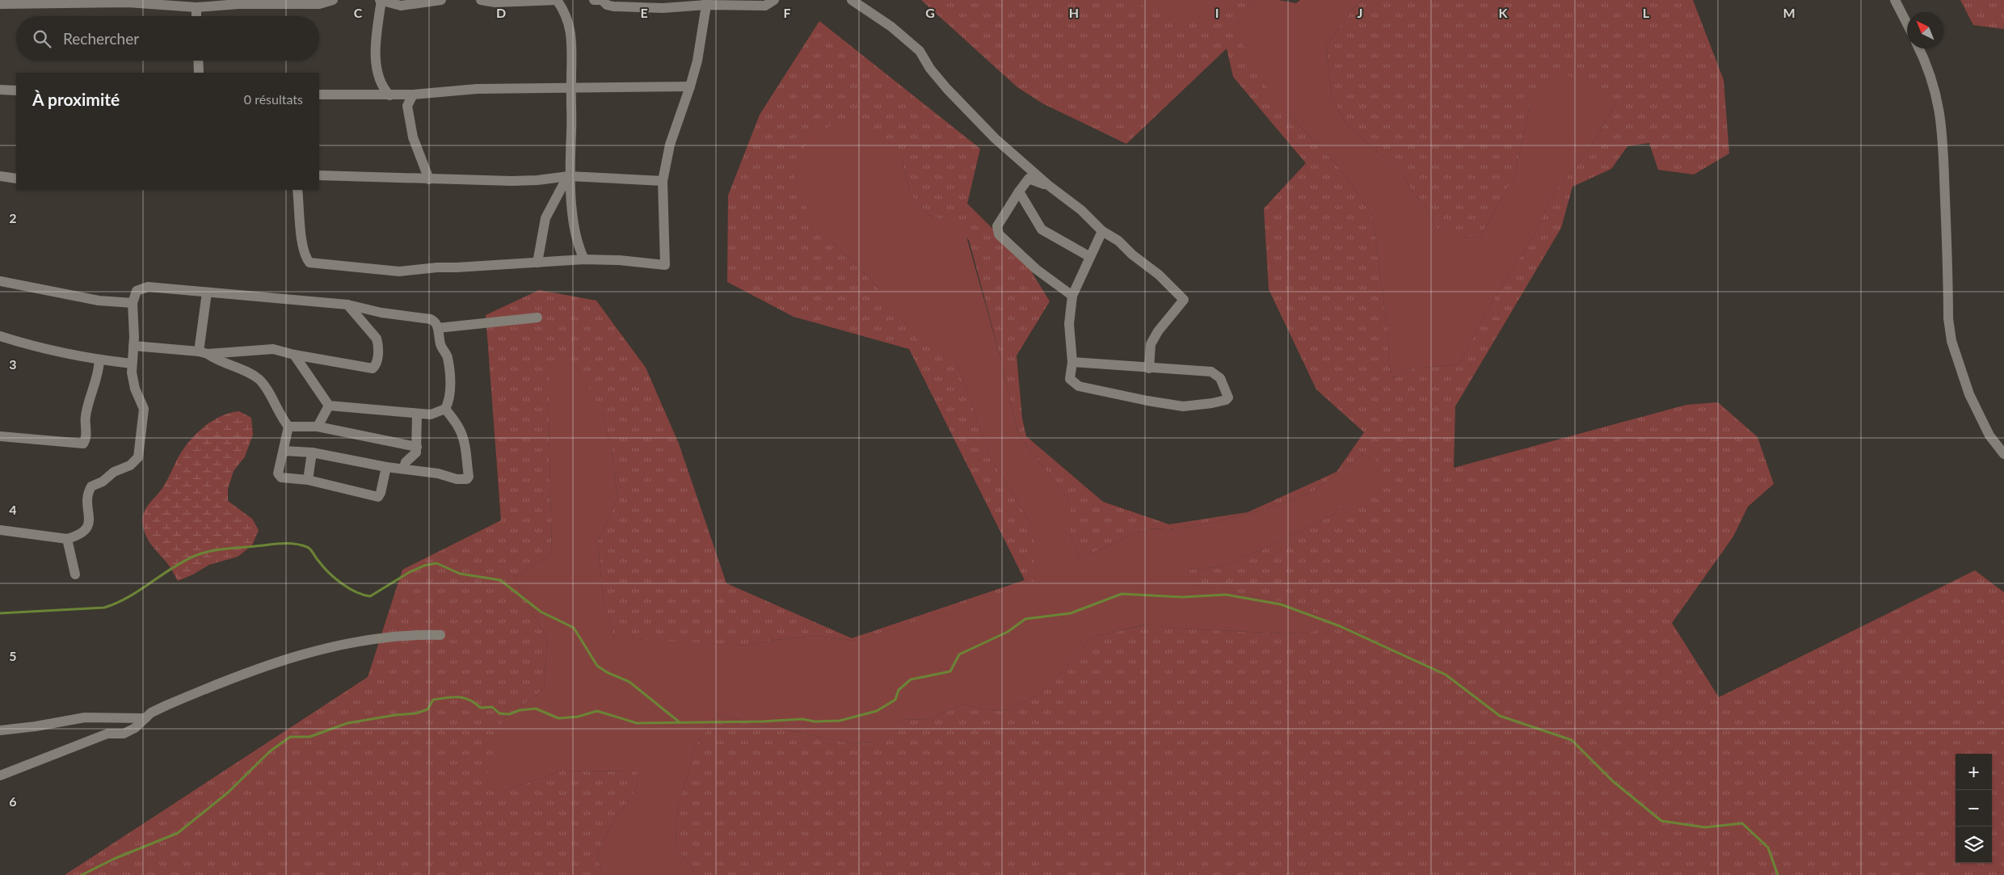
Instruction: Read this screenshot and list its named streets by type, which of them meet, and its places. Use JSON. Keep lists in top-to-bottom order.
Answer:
{
  "north": "top left",
  "page": {
    "search": "Rechercher",
    "heading": ["À proximité", "0 résultats"],
    "map_buttons": ["+", "−"]
  },
  "grid": {
    "columns": [
      "C",
      "D",
      "E",
      "F",
      "G",
      "H",
      "I",
      "J",
      "K",
      "L",
      "M"
    ],
    "rows": [
      "2",
      "3",
      "4",
      "5",
      "6"
    ]
  }
}
